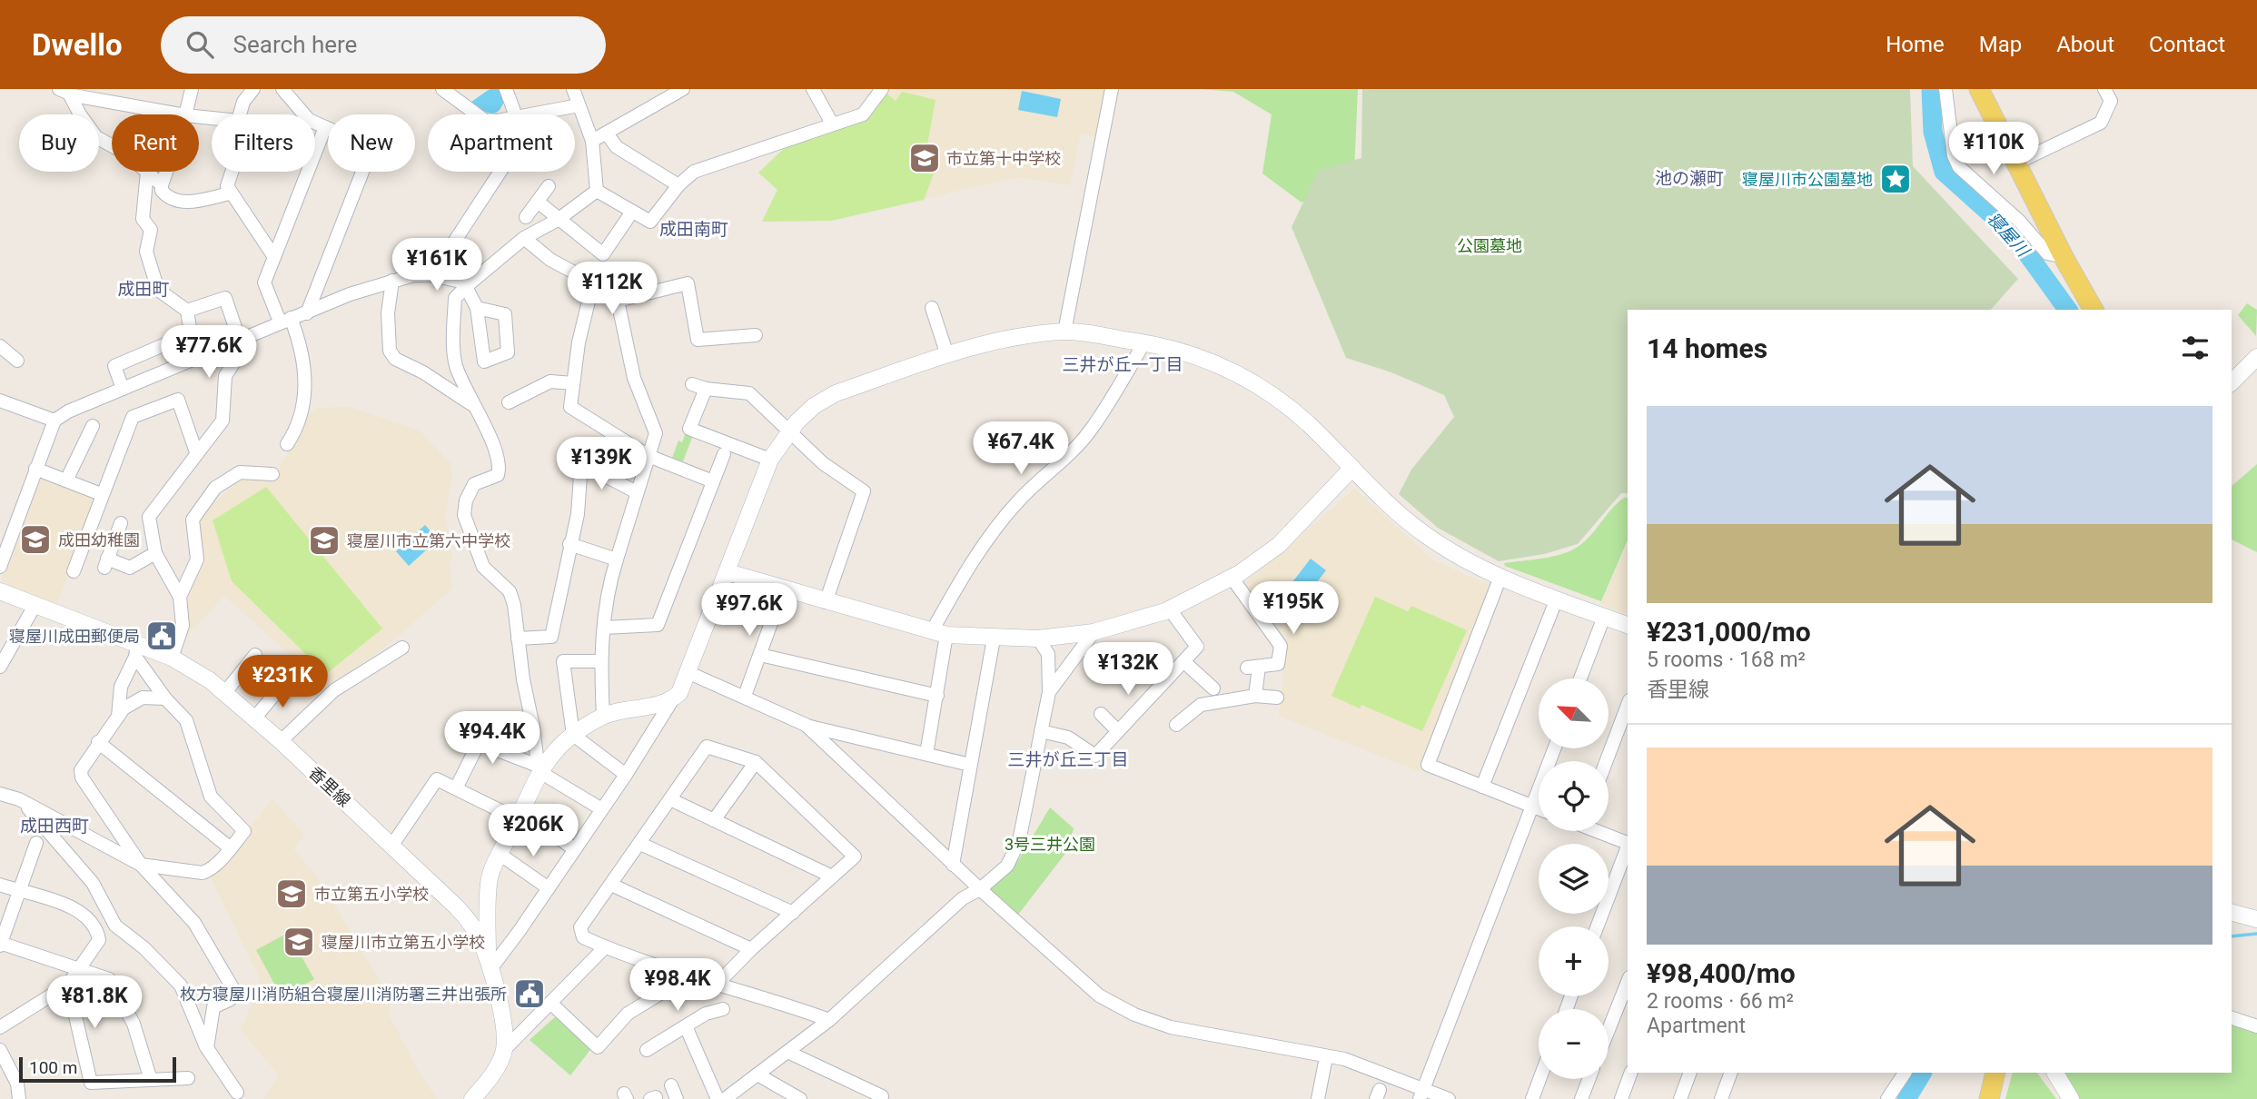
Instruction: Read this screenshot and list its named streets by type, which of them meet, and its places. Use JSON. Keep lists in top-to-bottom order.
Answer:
{
  "streets": {
    "street": ["香里線"]
  },
  "districts": [
    "池の瀬町",
    "成田南町",
    "成田町",
    "三井が丘一丁目",
    "三井が丘三丁目",
    "成田西町"
  ],
  "water": ["寝屋川"],
  "parks": ["公園墓地", "3号三井公園"],
  "places": {
    "school or university": [
      "市立第十中学校",
      "成田幼稚園",
      "寝屋川市立第六中学校",
      "市立第五小学校",
      "寝屋川市立第五小学校"
    ],
    "place": ["寝屋川市公園墓地"],
    "public building": ["寝屋川成田郵便局", "枚方寝屋川消防組合寝屋川消防署三井出張所"]
  },
  "scale_bar": "100 m",
  "north": "top left",
  "page": {
    "header": "Dwello",
    "search": "Search here",
    "nav": [
      "Home",
      "Map",
      "About",
      "Contact"
    ],
    "chip": [
      "Buy",
      "Rent",
      "Filters",
      "New",
      "Apartment"
    ],
    "price": [
      "¥110K",
      "¥161K",
      "¥112K",
      "¥77.6K",
      "¥67.4K",
      "¥139K",
      "¥195K",
      "¥97.6K",
      "¥132K",
      "¥231K",
      "¥94.4K",
      "¥206K",
      "¥98.4K",
      "¥81.8K"
    ],
    "heading": "14 homes",
    "list": [
      {
        "name": "¥231,000/mo",
        "note": "5 rooms · 168 m² · 香里線"
      },
      {
        "name": "¥98,400/mo",
        "note": "2 rooms · 66 m² · Apartment"
      }
    ],
    "map_buttons": ["+", "−"],
    "scale": "100 m"
  }
}
